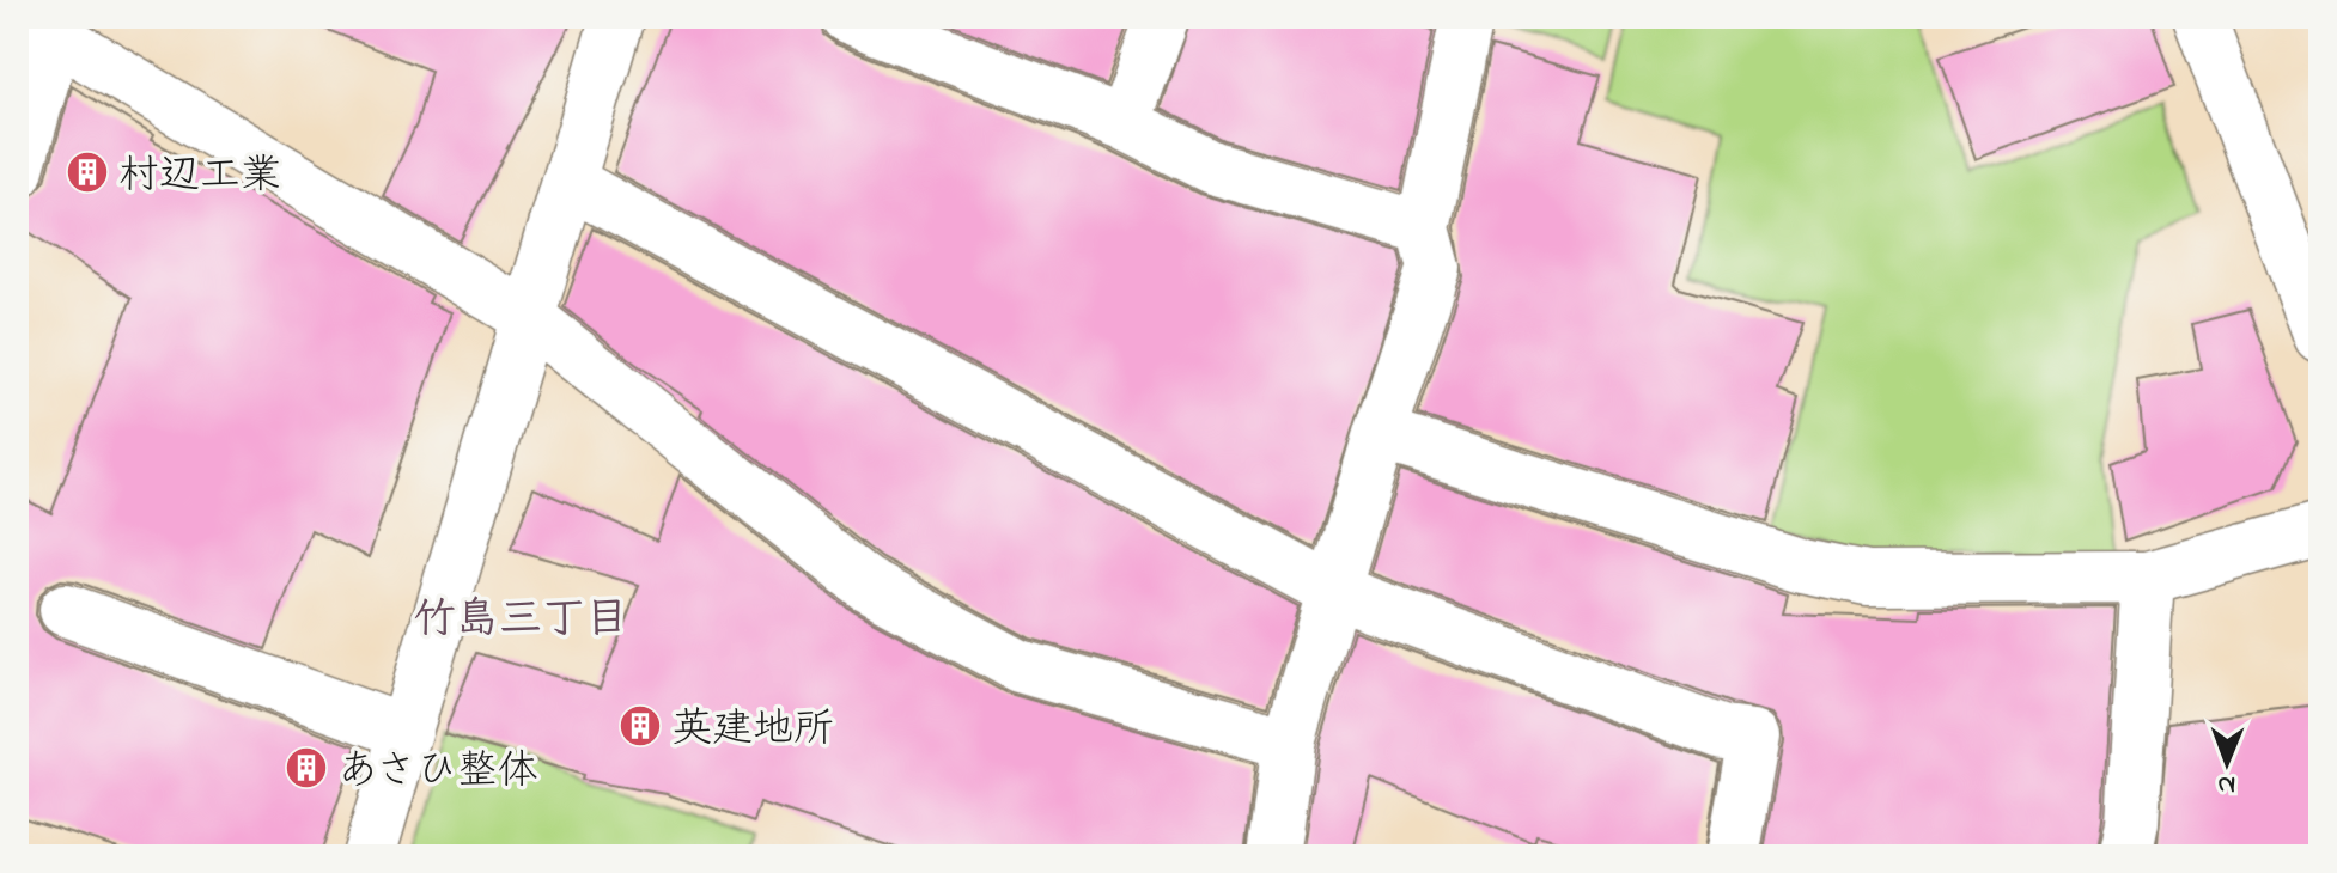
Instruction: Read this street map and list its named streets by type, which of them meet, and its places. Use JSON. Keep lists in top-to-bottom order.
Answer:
{
  "districts": ["竹島三丁目"],
  "places": {
    "building": ["村辺工業", "英建地所", "あさひ整体"]
  },
  "north": "bottom"
}
